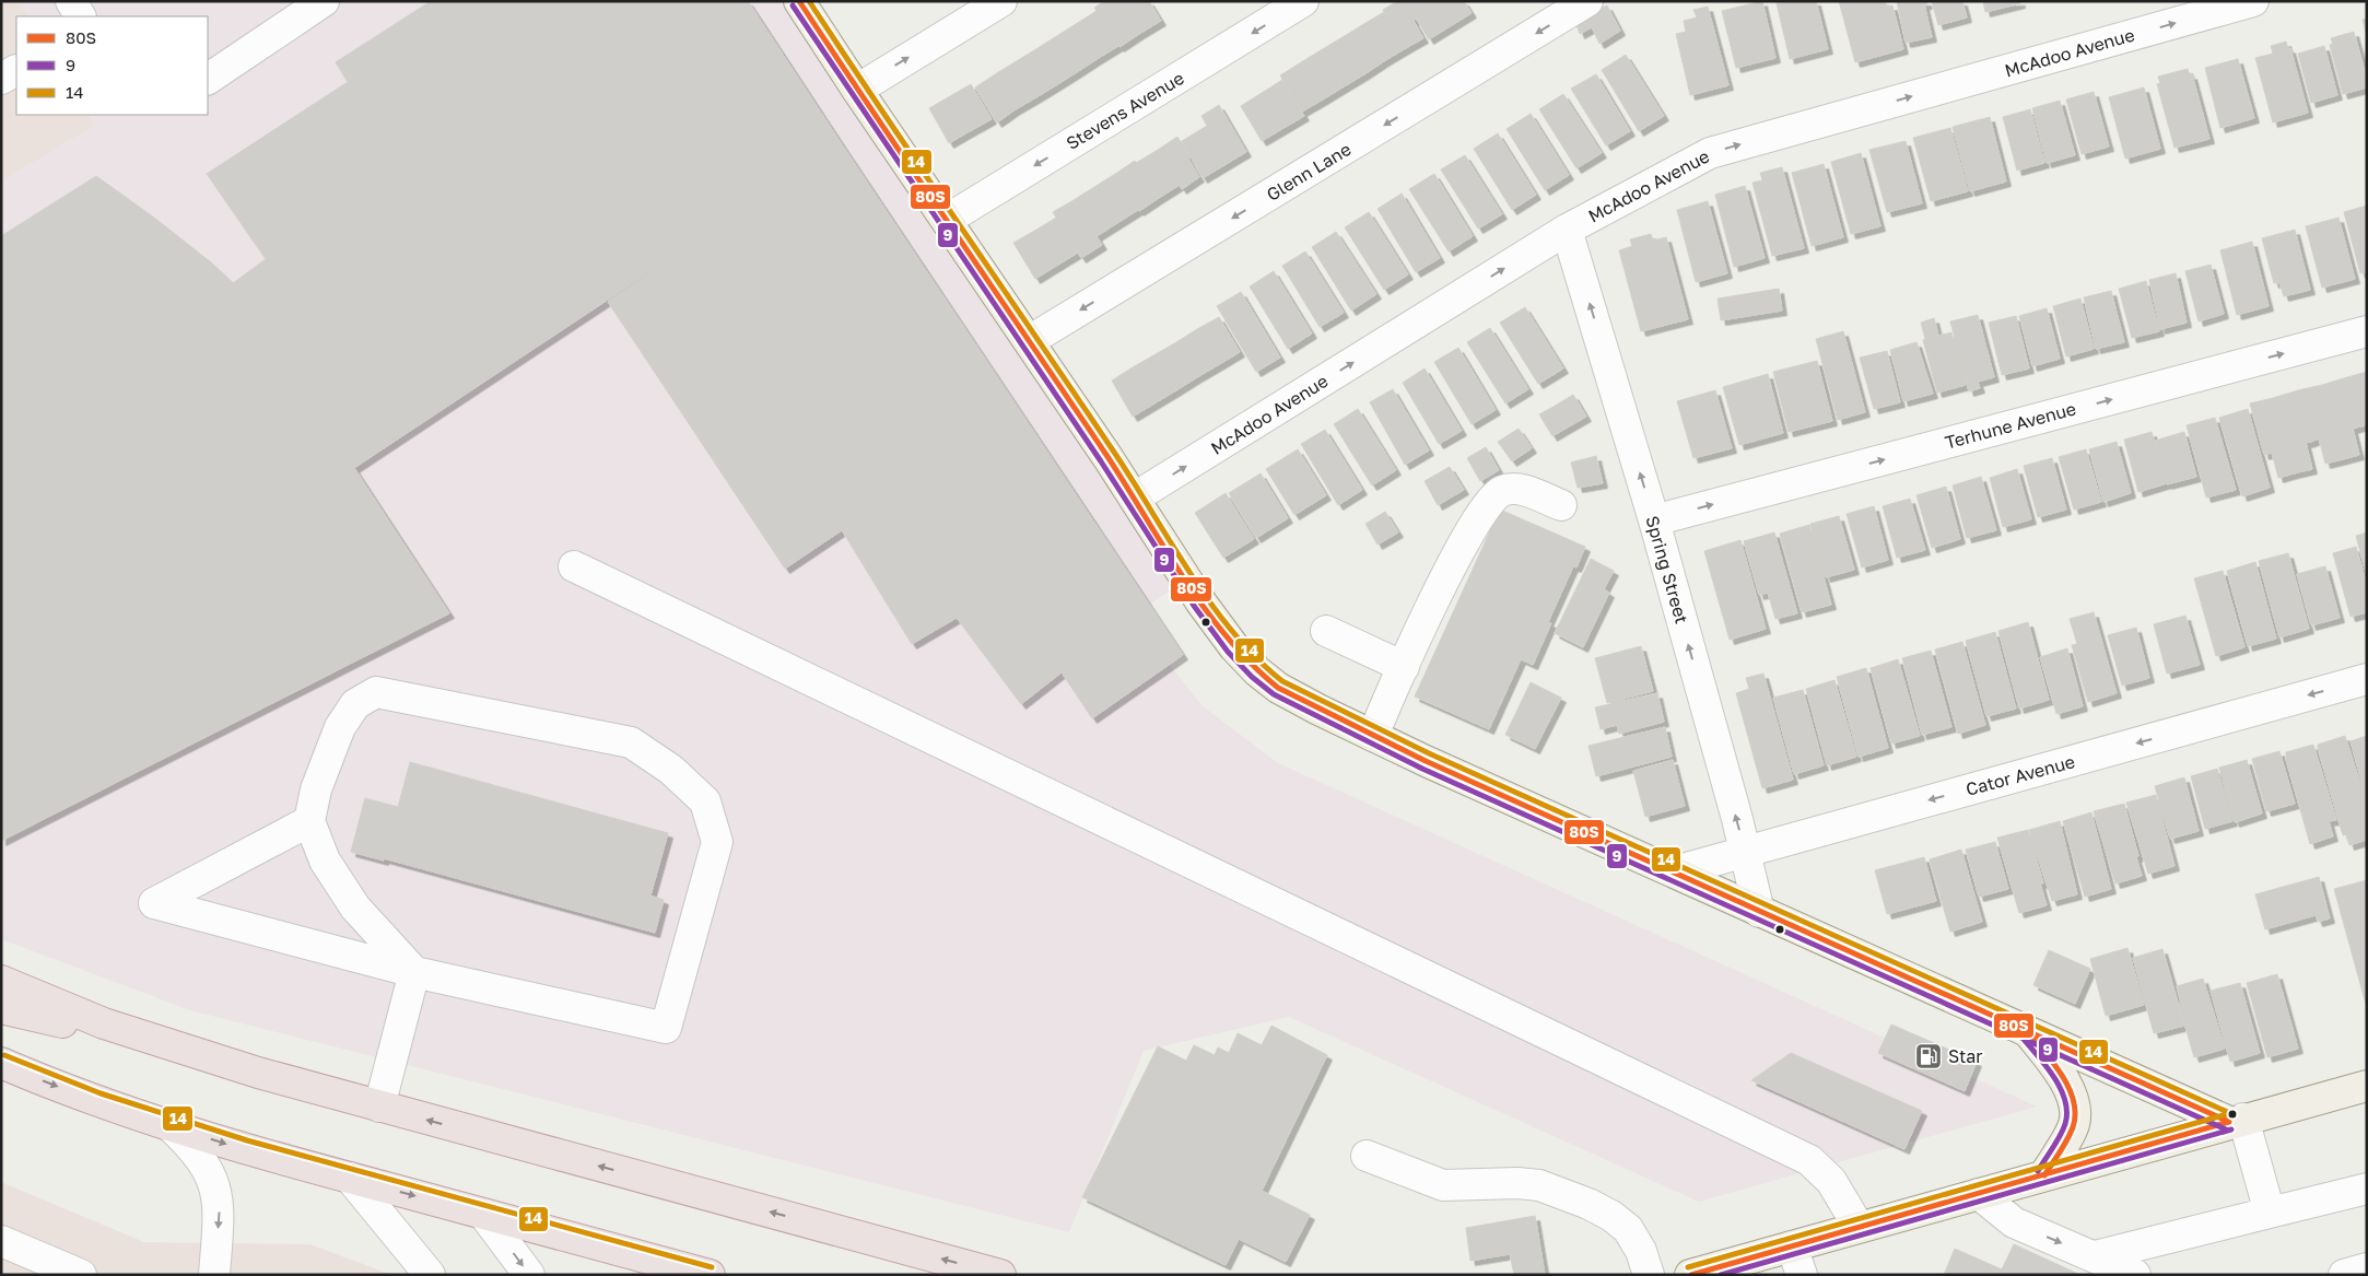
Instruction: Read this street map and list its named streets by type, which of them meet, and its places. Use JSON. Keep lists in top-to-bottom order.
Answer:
{
  "streets": {
    "street": [
      "McAdoo Avenue",
      "Stevens Avenue",
      "Glenn Lane",
      "Terhune Avenue",
      "Spring Street",
      "Cator Avenue"
    ]
  },
  "crossings": [
    ["McAdoo Avenue", "Spring Street"],
    ["Terhune Avenue", "Spring Street"],
    ["Spring Street", "Cator Avenue"]
  ],
  "one_way": [
    "McAdoo Avenue",
    "Glenn Lane",
    "Terhune Avenue",
    "Spring Street",
    "Cator Avenue"
  ],
  "places": {
    "fuel station": ["Star"]
  },
  "lines": ["transit line 80S", "transit line 14", "transit line 9"],
  "legend": ["80S", "9", "14"]
}
